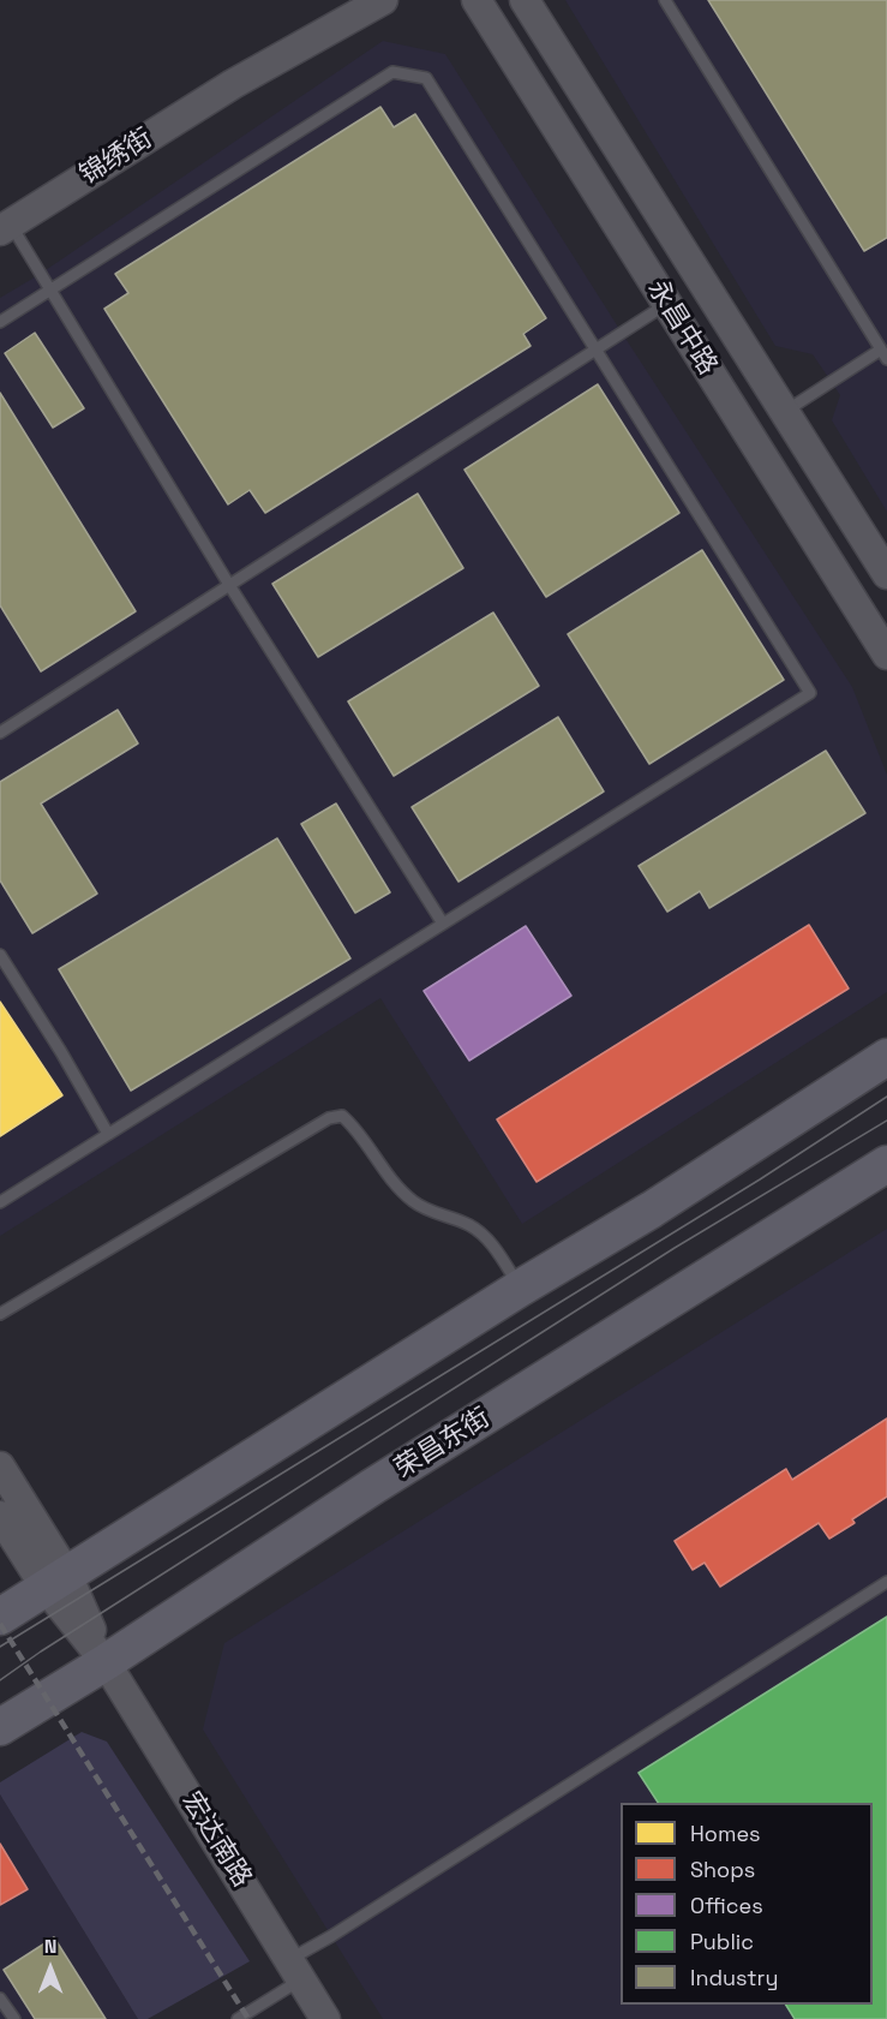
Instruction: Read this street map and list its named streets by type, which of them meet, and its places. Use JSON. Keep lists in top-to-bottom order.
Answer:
{
  "streets": {
    "main road": ["荣昌东街"],
    "street": ["锦绣街", "永昌中路", "宏达南路"]
  },
  "crossings": [
    ["荣昌东街", "宏达南路"]
  ],
  "legend": [
    "Homes",
    "Shops",
    "Offices",
    "Public",
    "Industry"
  ],
  "north": "top"
}
